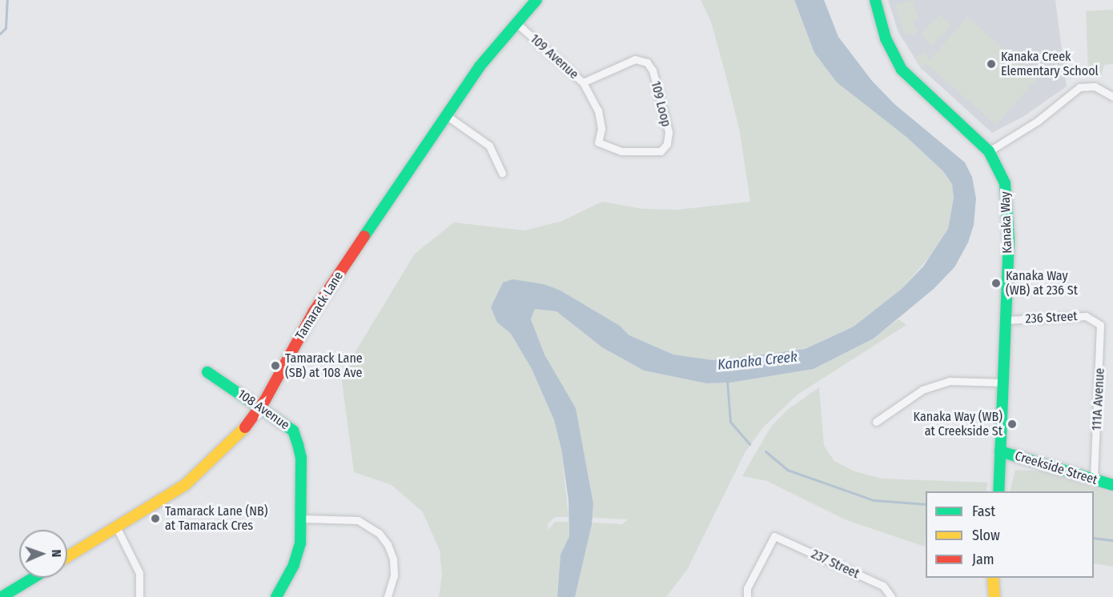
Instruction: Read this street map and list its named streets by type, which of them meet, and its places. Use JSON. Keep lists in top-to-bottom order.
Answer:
{
  "streets": {
    "street": [
      "109 Avenue",
      "109 Loop",
      "Kanaka Way",
      "Tamarack Lane",
      "236 Street",
      "111A Avenue",
      "108 Avenue",
      "Creekside Street",
      "237 Street"
    ]
  },
  "crossings": [
    ["109 Avenue", "109 Loop"],
    ["109 Avenue", "Tamarack Lane"],
    ["Kanaka Way", "236 Street"],
    ["Kanaka Way", "Creekside Street"],
    ["Tamarack Lane", "108 Avenue"],
    ["236 Street", "111A Avenue"],
    ["111A Avenue", "Creekside Street"]
  ],
  "water": ["Kanaka Creek"],
  "places": [
    "Kanaka Creek Elementary School",
    "Kanaka Way (WB) at 236 St",
    "Tamarack Lane (SB) at 108 Ave",
    "Kanaka Way (WB) at Creekside St",
    "Tamarack Lane (NB) at Tamarack Cres"
  ],
  "legend": ["Fast", "Slow", "Jam"],
  "north": "right"
}
